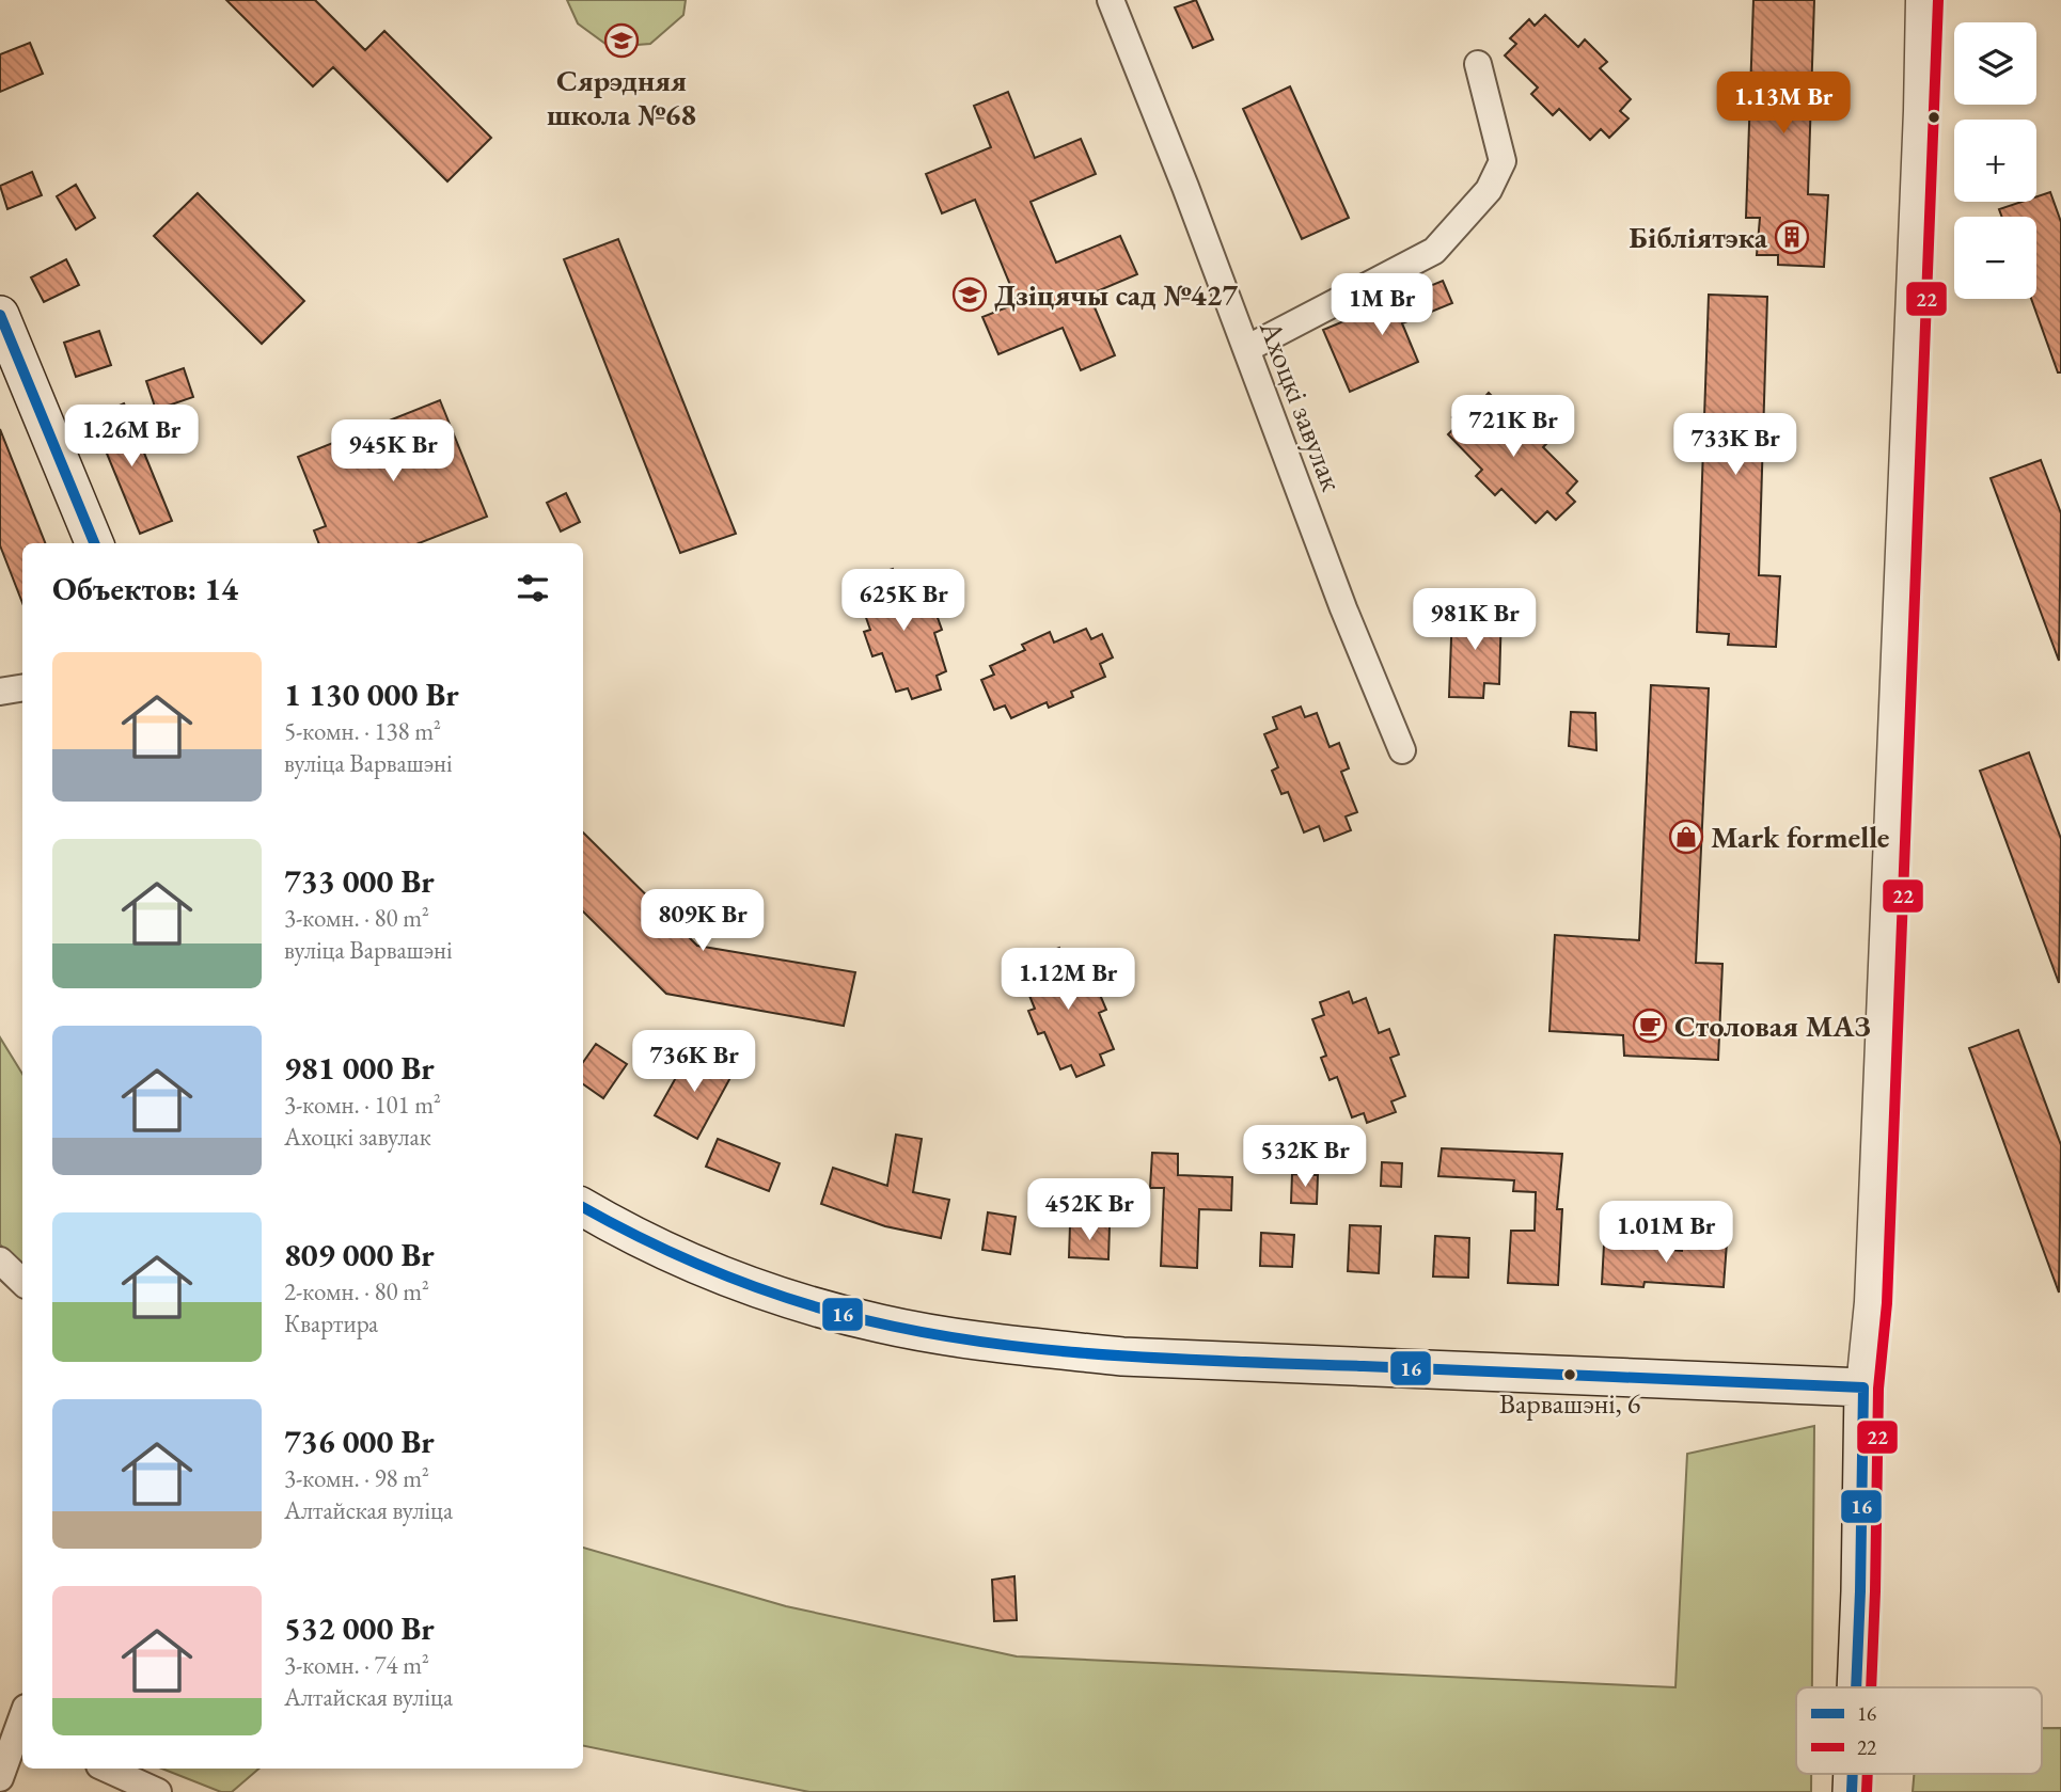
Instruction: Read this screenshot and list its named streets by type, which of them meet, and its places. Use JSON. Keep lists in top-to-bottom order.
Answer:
{
  "streets": {
    "street": ["Ахоцкі завулак"]
  },
  "places": {
    "school or university": ["Сярэдняя школа №68", "Дзіцячы сад №427"],
    "building": ["Бібліятэка"],
    "shop": ["Mark formelle"],
    "cafe": ["Столовая МАЗ"],
    "other": ["Варвашэні, 6"]
  },
  "lines": ["transit line 22", "transit line 16"],
  "legend": ["16", "22"],
  "page": {
    "map_buttons": ["+", "−"],
    "price": [
      "1.13M Br",
      "1M Br",
      "721K Br",
      "1.26M Br",
      "733K Br",
      "945K Br",
      "625K Br",
      "981K Br",
      "809K Br",
      "1.12M Br",
      "736K Br",
      "532K Br",
      "452K Br",
      "1.01M Br"
    ],
    "heading": "Объектов: 14",
    "list": [
      {
        "name": "1 130 000 Br",
        "note": "5-комн. · 138 m² · вуліца Варвашэні"
      },
      {
        "name": "733 000 Br",
        "note": "3-комн. · 80 m² · вуліца Варвашэні"
      },
      {
        "name": "981 000 Br",
        "note": "3-комн. · 101 m² · Ахоцкі завулак"
      },
      {
        "name": "809 000 Br",
        "note": "2-комн. · 80 m² · Квартира"
      },
      {
        "name": "736 000 Br",
        "note": "3-комн. · 98 m² · Алтайская вуліца"
      },
      {
        "name": "532 000 Br",
        "note": "3-комн. · 74 m² · Алтайская вуліца"
      }
    ]
  }
}
